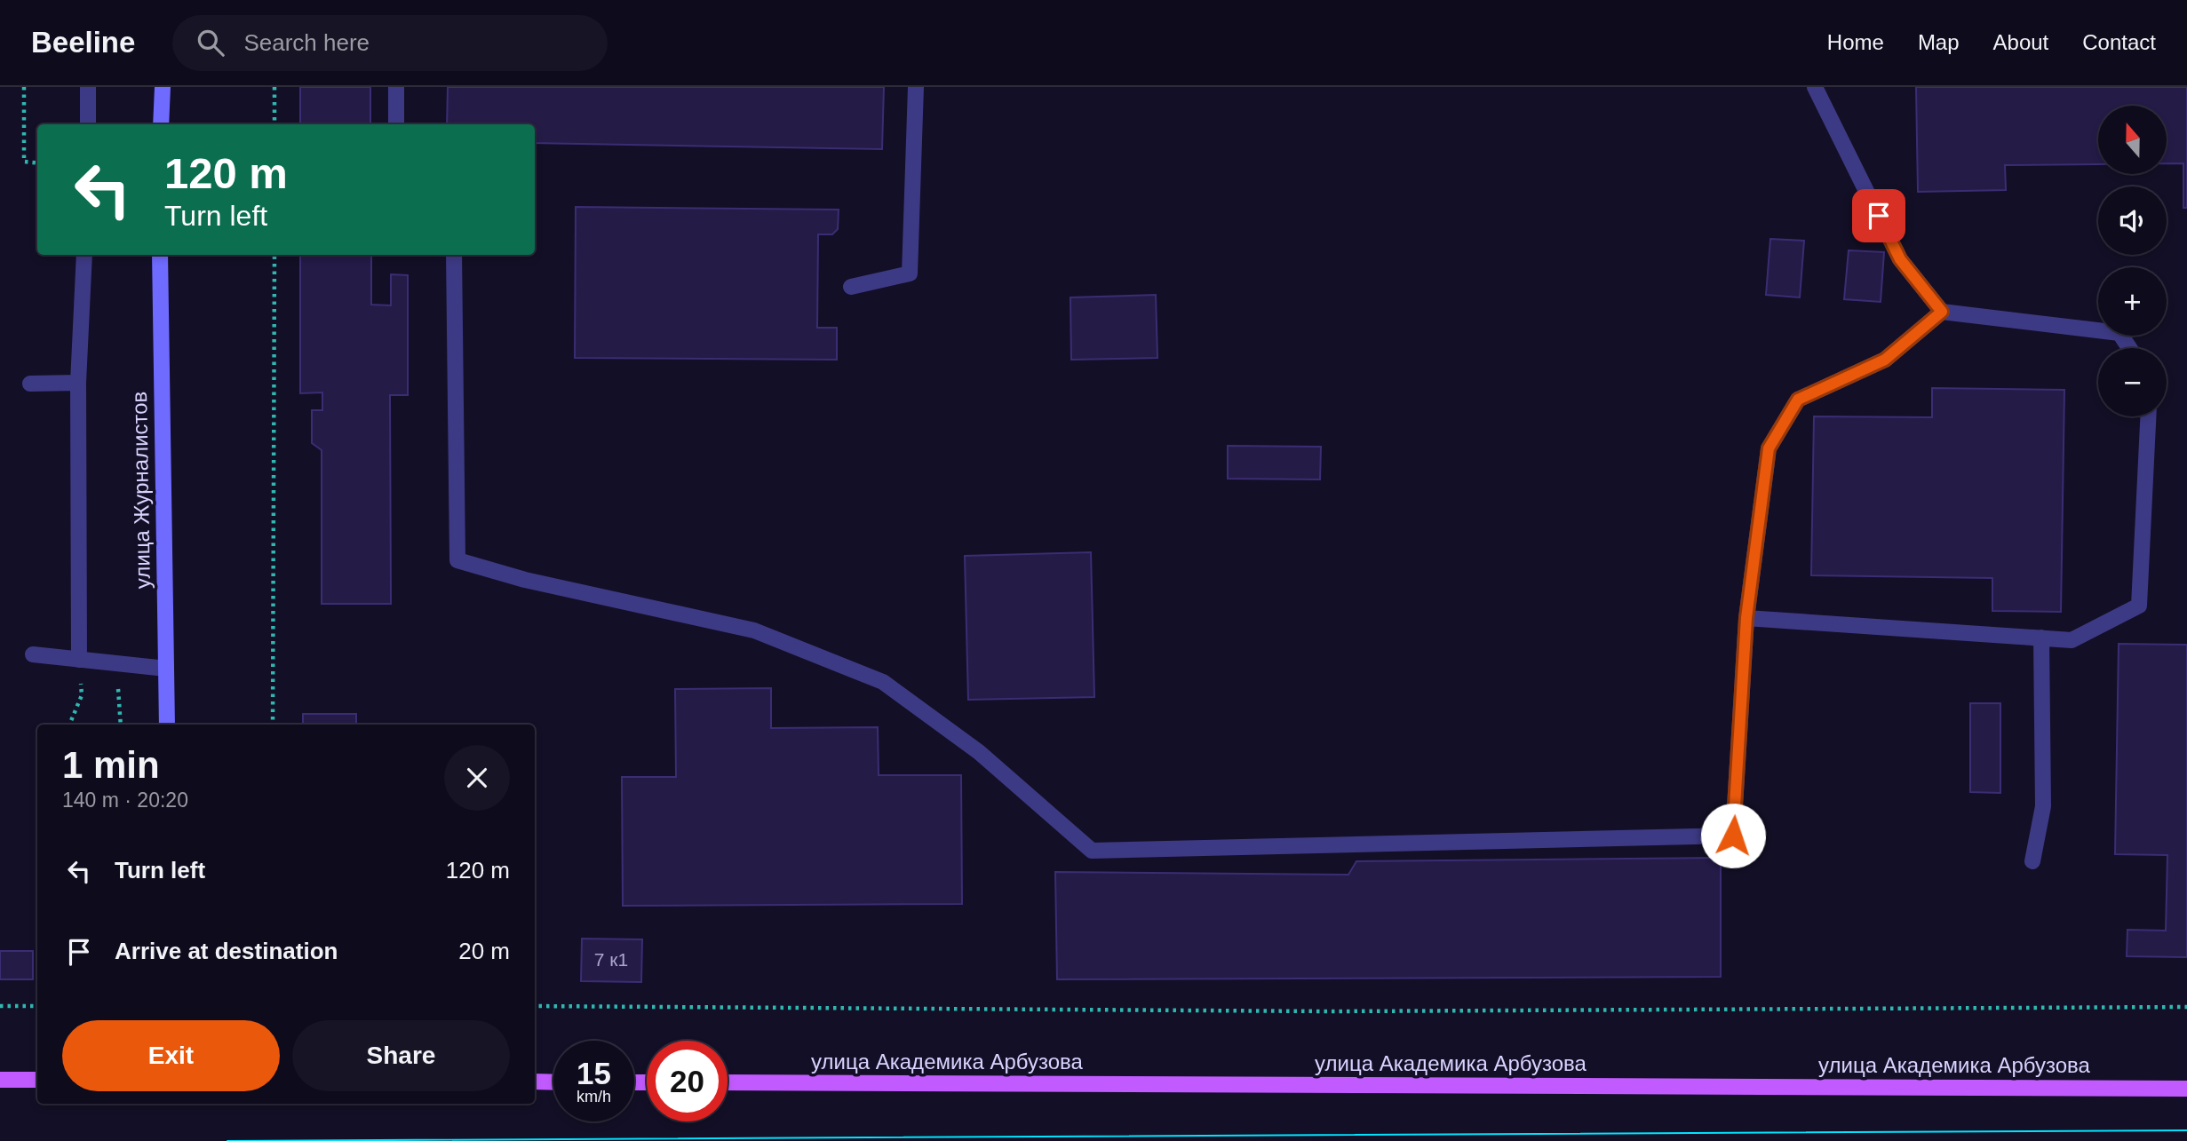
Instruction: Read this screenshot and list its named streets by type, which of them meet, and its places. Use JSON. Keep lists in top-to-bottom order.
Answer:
{
  "streets": {
    "main road": ["улица Академика Арбузова"],
    "street": ["улица Журналистов"]
  },
  "house_numbers": ["7 к1"],
  "north": "top",
  "page": {
    "header": "Beeline",
    "search": "Search here",
    "nav": [
      "Home",
      "Map",
      "About",
      "Contact"
    ],
    "map_buttons": ["+", "−"],
    "turn": ["120 m", "Turn left"],
    "heading": ["1 min", "140 m · 20:20"],
    "list": [
      {
        "name": "Turn left",
        "value": "120 m"
      },
      {
        "name": "Arrive at destination",
        "value": "20 m"
      }
    ],
    "buttons": ["Exit", "Share"],
    "speed": "15 km/h",
    "limit": "20"
  }
}
